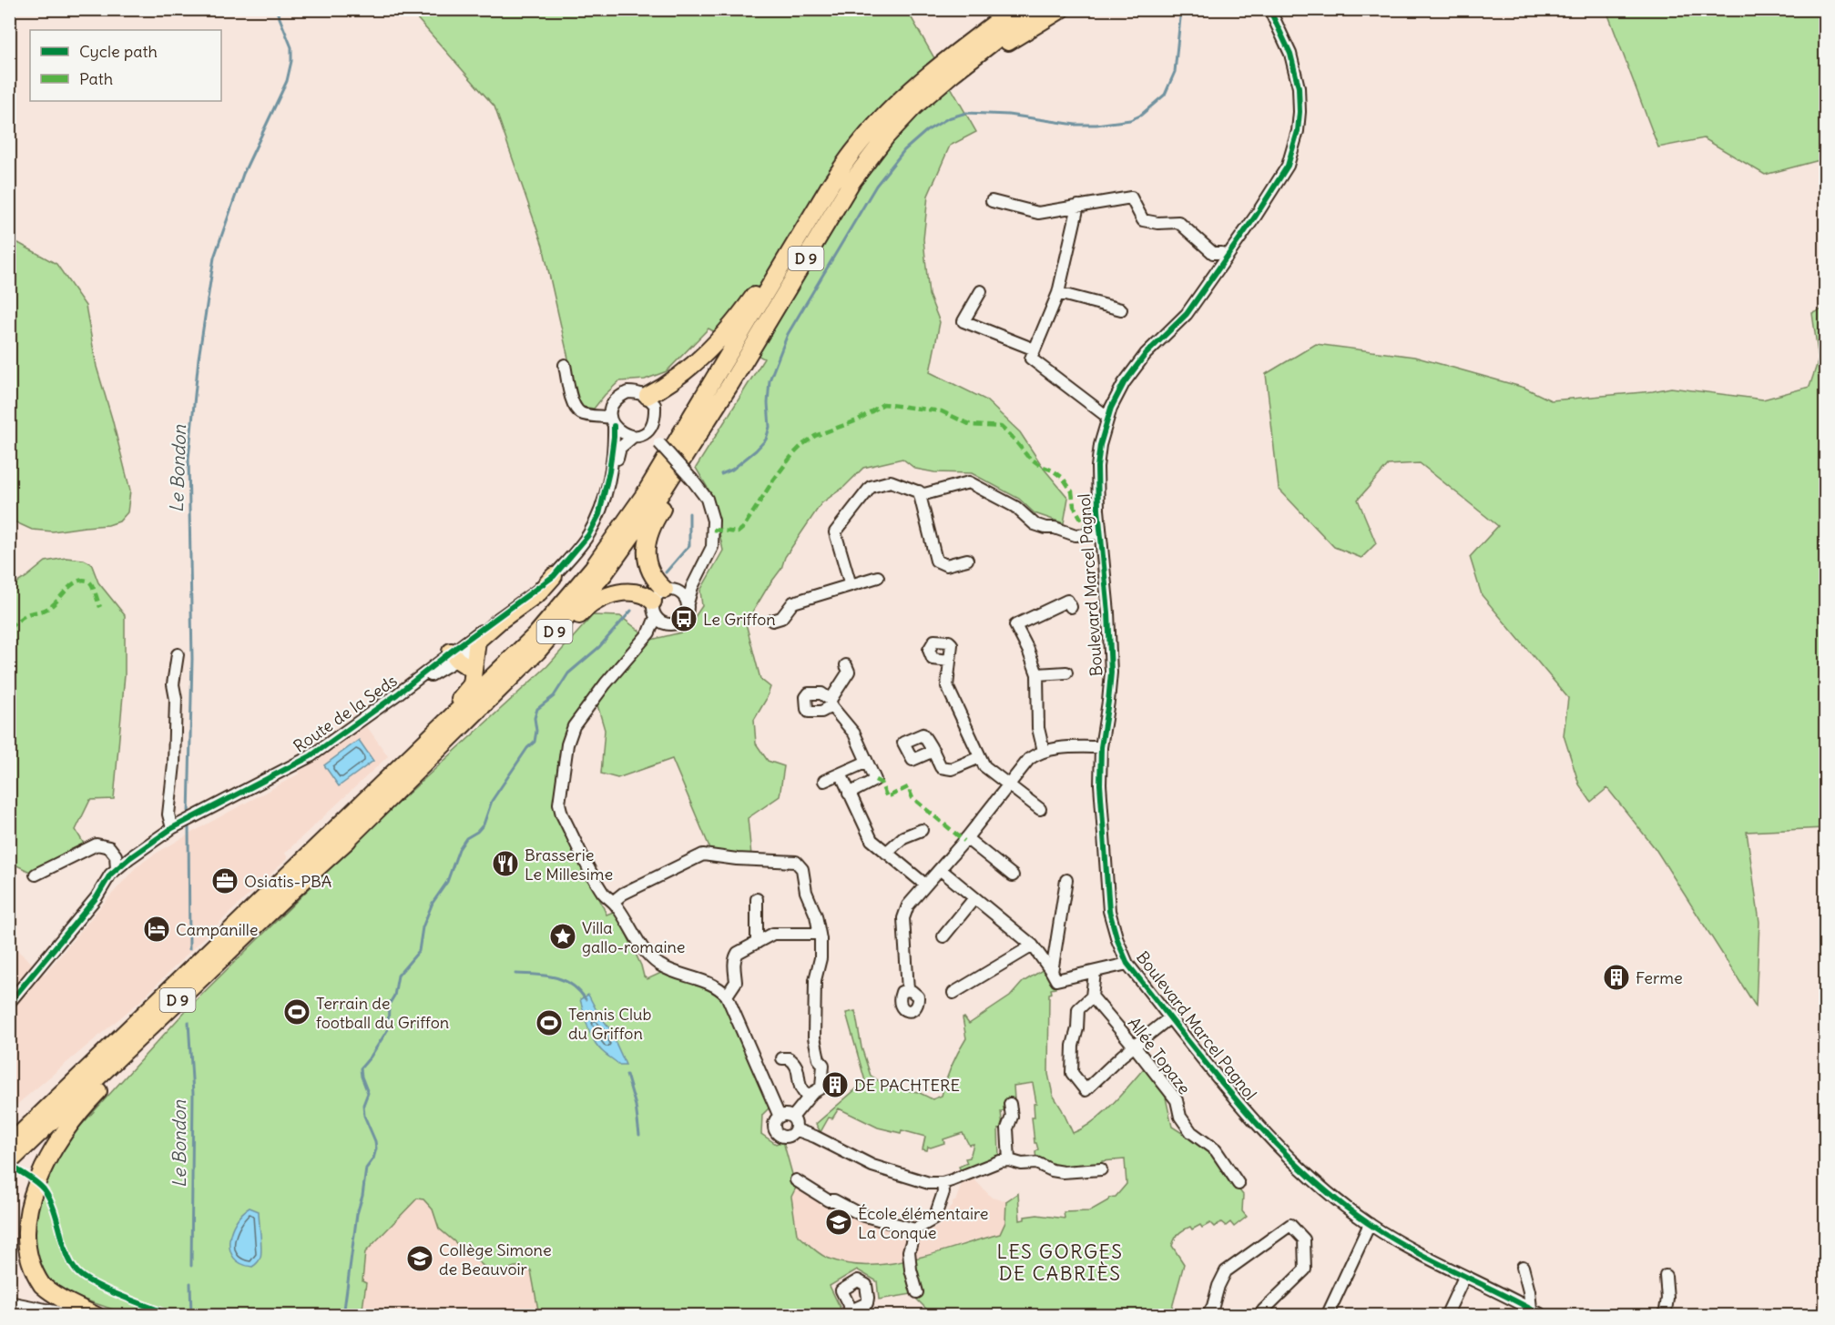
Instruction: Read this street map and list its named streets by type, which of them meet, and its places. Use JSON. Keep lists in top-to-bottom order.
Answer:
{
  "streets": {
    "highway": ["D 9"],
    "street": ["Boulevard Marcel Pagnol", "Route de la Seds", "Allée Topaze"]
  },
  "districts": ["LES GORGES DE CABRIÈS"],
  "water": ["Le Bondon"],
  "places": {
    "bus stop": ["Le Griffon"],
    "restaurant": ["Brasserie Le Millesime"],
    "office": ["Osiatis-PBA"],
    "hotel": ["Campanille"],
    "place": ["Villa gallo-romaine"],
    "building": ["Ferme", "DE PACHTERE"],
    "sports": ["Terrain de football du Griffon", "Tennis Club du Griffon"],
    "school or university": ["École élémentaire La Conque", "Collège Simone de Beauvoir"]
  },
  "legend": ["Cycle path", "Path"]
}
